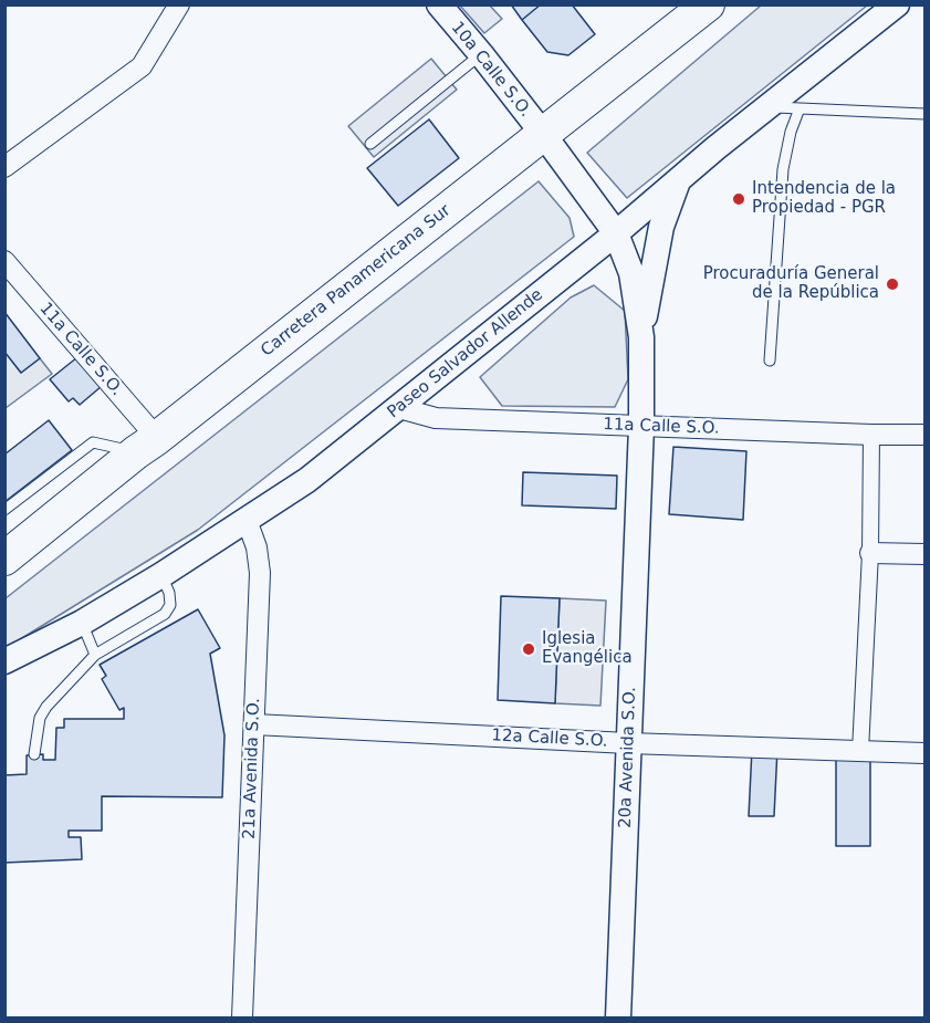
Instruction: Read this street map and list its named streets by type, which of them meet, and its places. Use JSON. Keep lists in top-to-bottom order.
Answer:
{
  "streets": {
    "highway": ["Carretera Panamericana Sur"],
    "street": [
      "10a Calle S.O.",
      "11a Calle S.O.",
      "Paseo Salvador Allende",
      "12a Calle S.O.",
      "20a Avenida S.O.",
      "21a Avenida S.O."
    ]
  },
  "crossings": [
    ["10a Calle S.O.", "Carretera Panamericana Sur"],
    ["10a Calle S.O.", "Paseo Salvador Allende"],
    ["10a Calle S.O.", "20a Avenida S.O."],
    ["Carretera Panamericana Sur", "11a Calle S.O."],
    ["11a Calle S.O.", "Paseo Salvador Allende"],
    ["11a Calle S.O.", "20a Avenida S.O."],
    ["Paseo Salvador Allende", "21a Avenida S.O."],
    ["12a Calle S.O.", "20a Avenida S.O."],
    ["12a Calle S.O.", "21a Avenida S.O."]
  ],
  "places": ["Intendencia de la Propiedad - PGR", "Procuraduría General de la República", "Iglesia Evangélica"]
}
